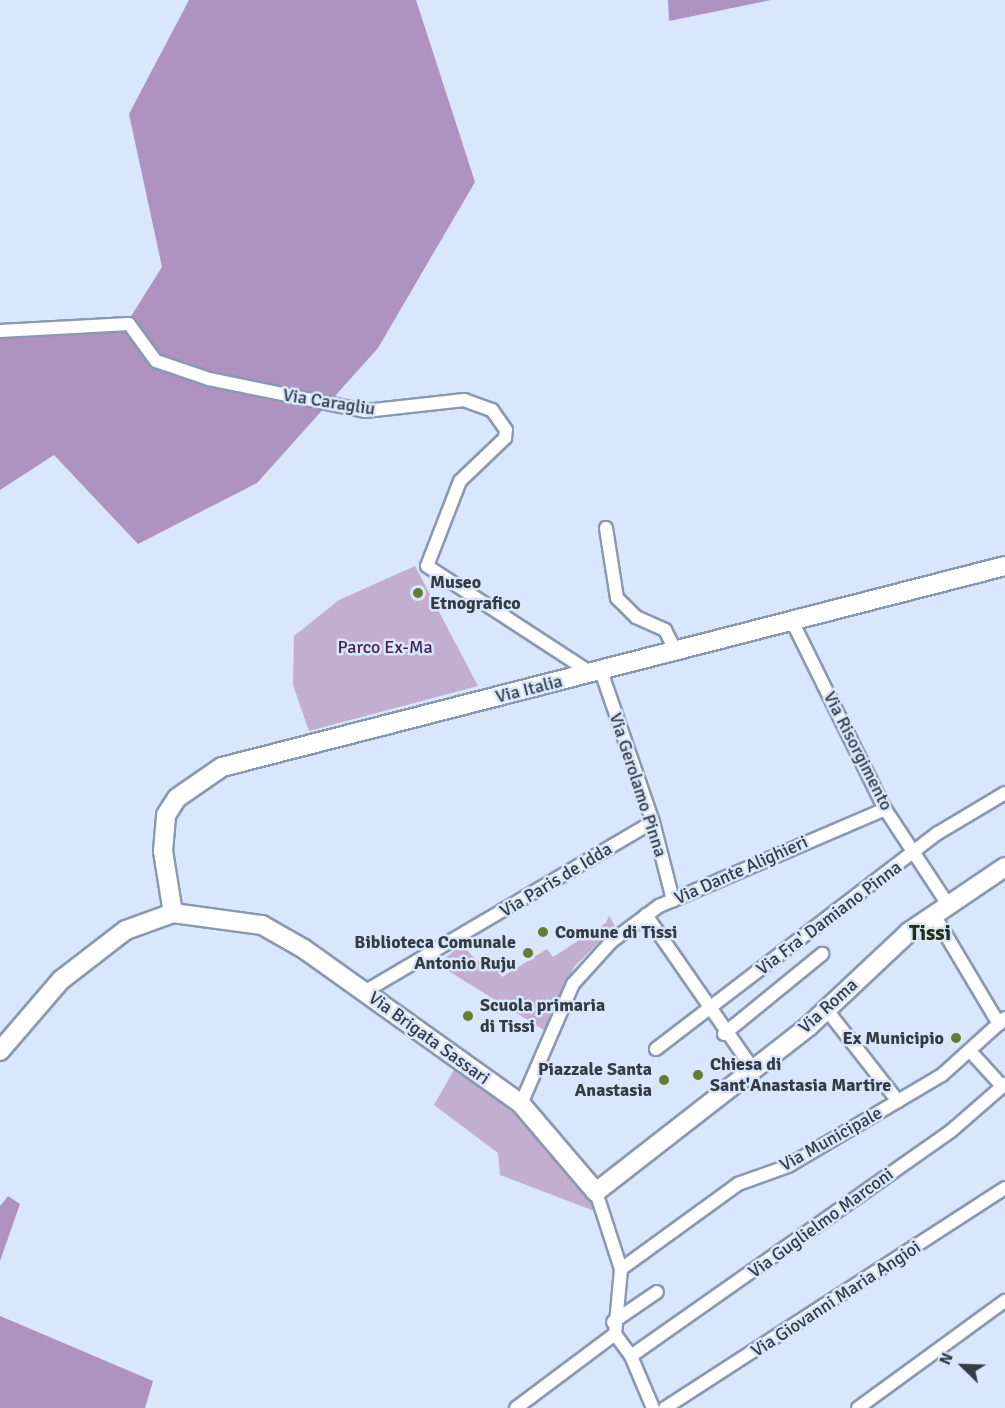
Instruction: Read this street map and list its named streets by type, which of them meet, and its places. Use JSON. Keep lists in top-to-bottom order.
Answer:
{
  "streets": {
    "main road": ["Via Italia", "Via Roma", "Via Brigata Sassari"],
    "street": [
      "Via Caragliu",
      "Via Risorgimento",
      "Via Gerolamo Pinna",
      "Via Dante Alighieri",
      "Via Paris de Idda",
      "Via Fra' Damiano Pinna",
      "Via Municipale",
      "Via Guglielmo Marconi",
      "Via Giovanni Maria Angioi"
    ]
  },
  "crossings": [
    ["Via Caragliu", "Via Italia"],
    ["Via Caragliu", "Via Gerolamo Pinna"],
    ["Via Italia", "Via Risorgimento"],
    ["Via Italia", "Via Gerolamo Pinna"],
    ["Via Italia", "Via Brigata Sassari"],
    ["Via Risorgimento", "Via Dante Alighieri"],
    ["Via Risorgimento", "Via Fra' Damiano Pinna"],
    ["Via Risorgimento", "Via Roma"],
    ["Via Risorgimento", "Via Municipale"],
    ["Via Gerolamo Pinna", "Via Dante Alighieri"],
    ["Via Gerolamo Pinna", "Via Paris de Idda"],
    ["Via Dante Alighieri", "Via Brigata Sassari"],
    ["Via Paris de Idda", "Via Brigata Sassari"],
    ["Via Roma", "Via Brigata Sassari"]
  ],
  "districts": ["Tissi"],
  "parks": ["Parco Ex-Ma"],
  "places": [
    "Museo Etnografico",
    "Comune di Tissi",
    "Biblioteca Comunale Antonio Ruju",
    "Scuola primaria di Tissi",
    "Ex Municipio",
    "Chiesa di Sant'Anastasia Martire",
    "Piazzale Santa Anastasia"
  ],
  "north": "top left"
}
